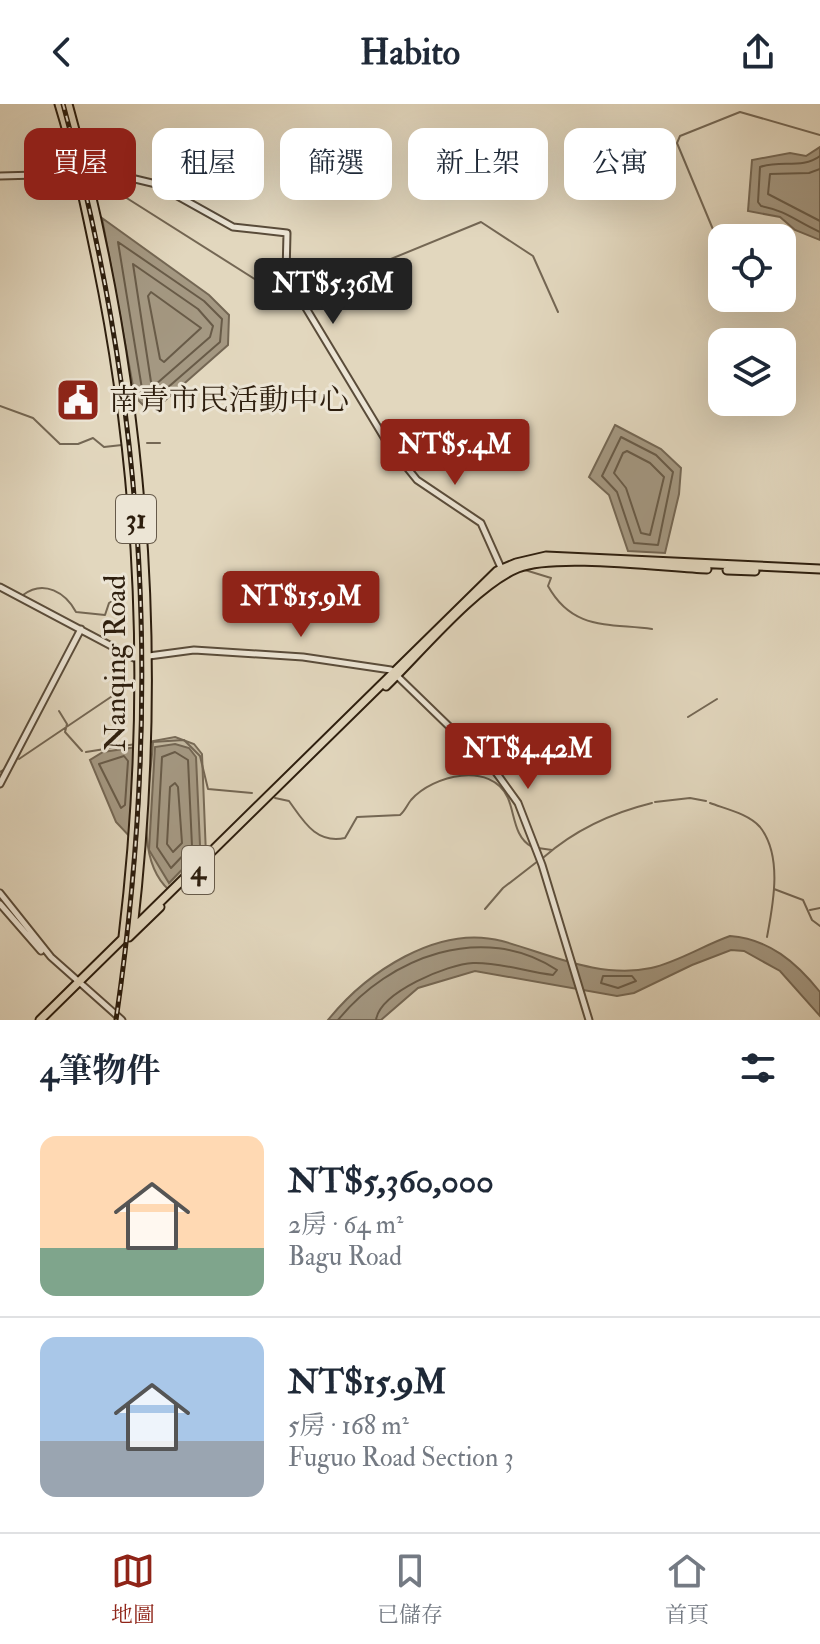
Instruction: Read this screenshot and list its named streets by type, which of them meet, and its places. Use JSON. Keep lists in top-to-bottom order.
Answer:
{
  "streets": {
    "main road": ["31", "Nanqing Road", "4"]
  },
  "crossings": [
    ["31", "Nanqing Road"],
    ["31", "4"],
    ["Nanqing Road", "4"]
  ],
  "places": {
    "public building": ["南青市民活動中心"]
  },
  "page": {
    "header": "Habito",
    "chip": [
      "買屋",
      "租屋",
      "篩選",
      "新上架",
      "公寓"
    ],
    "price": [
      "NT$5.36M",
      "NT$5.4M",
      "NT$15.9M",
      "NT$4.42M"
    ],
    "heading": "4筆物件",
    "list": [
      {
        "name": "NT$5,360,000",
        "note": "2房 · 64 m² · Bagu Road"
      },
      {
        "name": "NT$15.9M",
        "note": "5房 · 168 m² · Fuguo Road Section 3"
      }
    ],
    "tabs": ["地圖", "已儲存", "首頁"]
  }
}
